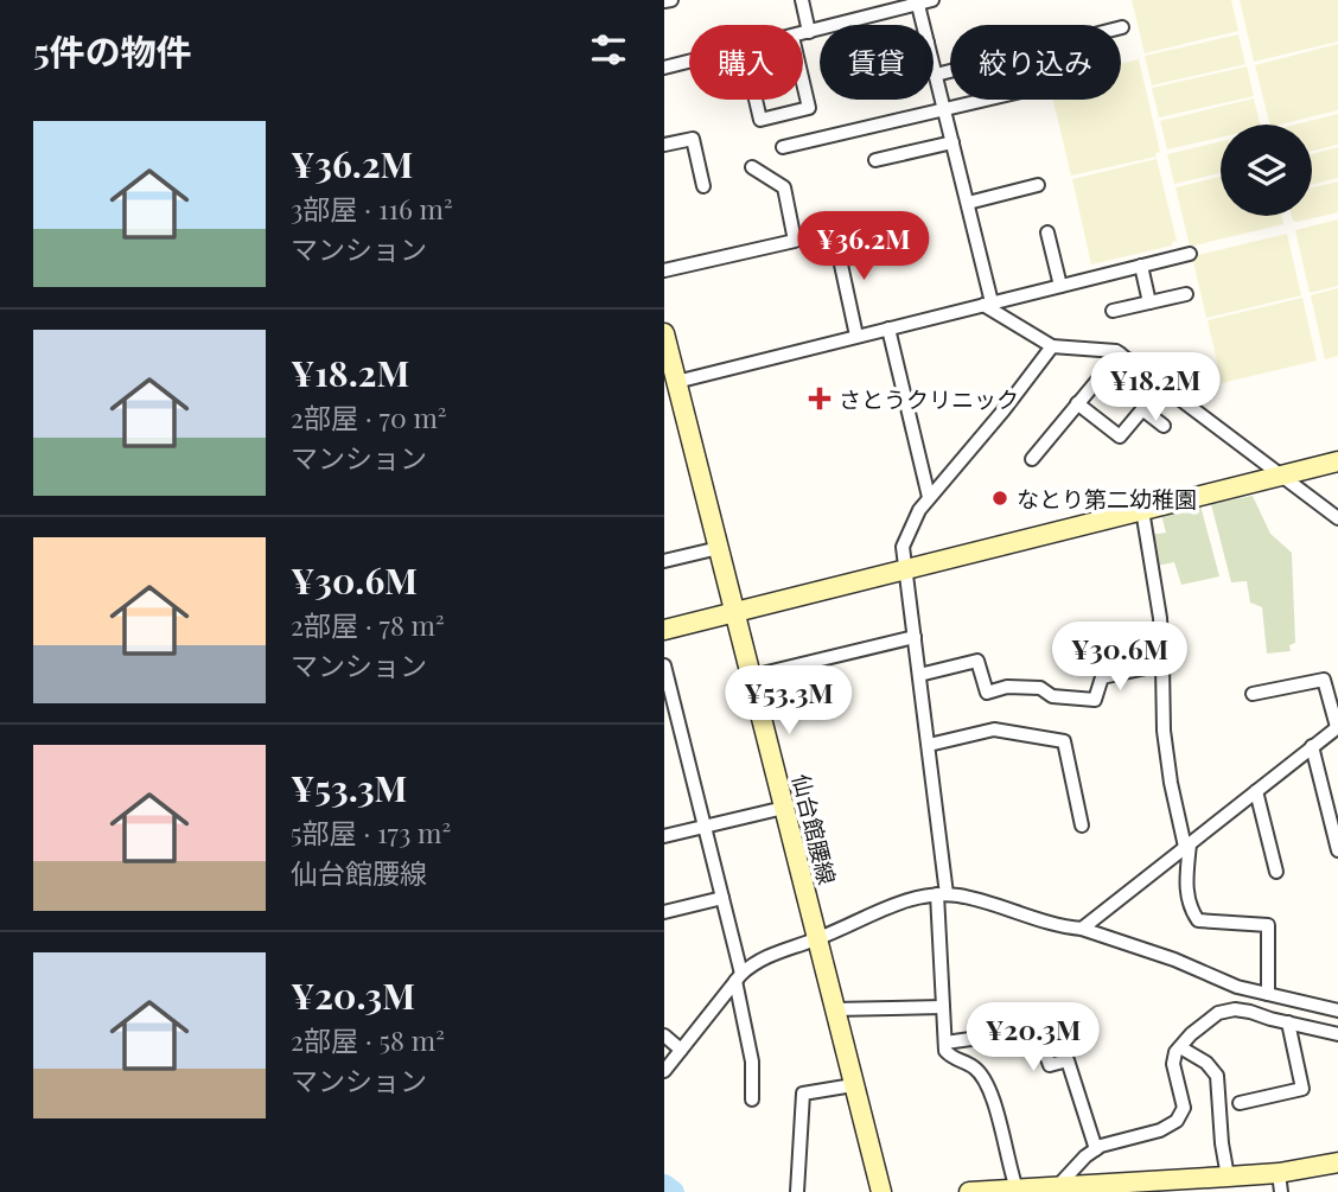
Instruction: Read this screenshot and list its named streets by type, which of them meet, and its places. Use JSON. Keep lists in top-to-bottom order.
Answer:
{
  "streets": {
    "street": ["仙台館腰線"]
  },
  "places": {
    "health": ["さとうクリニック"],
    "other": ["なとり第二幼稚園"]
  },
  "page": {
    "heading": "5件の物件",
    "chip": ["購入", "賃貸", "絞り込み"],
    "list": [
      {
        "name": "¥36.2M",
        "note": "3部屋 · 116 m² · マンション"
      },
      {
        "name": "¥18.2M",
        "note": "2部屋 · 70 m² · マンション"
      },
      {
        "name": "¥30.6M",
        "note": "2部屋 · 78 m² · マンション"
      },
      {
        "name": "¥53.3M",
        "note": "5部屋 · 173 m² · 仙台館腰線"
      },
      {
        "name": "¥20.3M",
        "note": "2部屋 · 58 m² · マンション"
      }
    ],
    "price": [
      "¥36.2M",
      "¥18.2M",
      "¥30.6M",
      "¥53.3M",
      "¥20.3M"
    ]
  }
}
